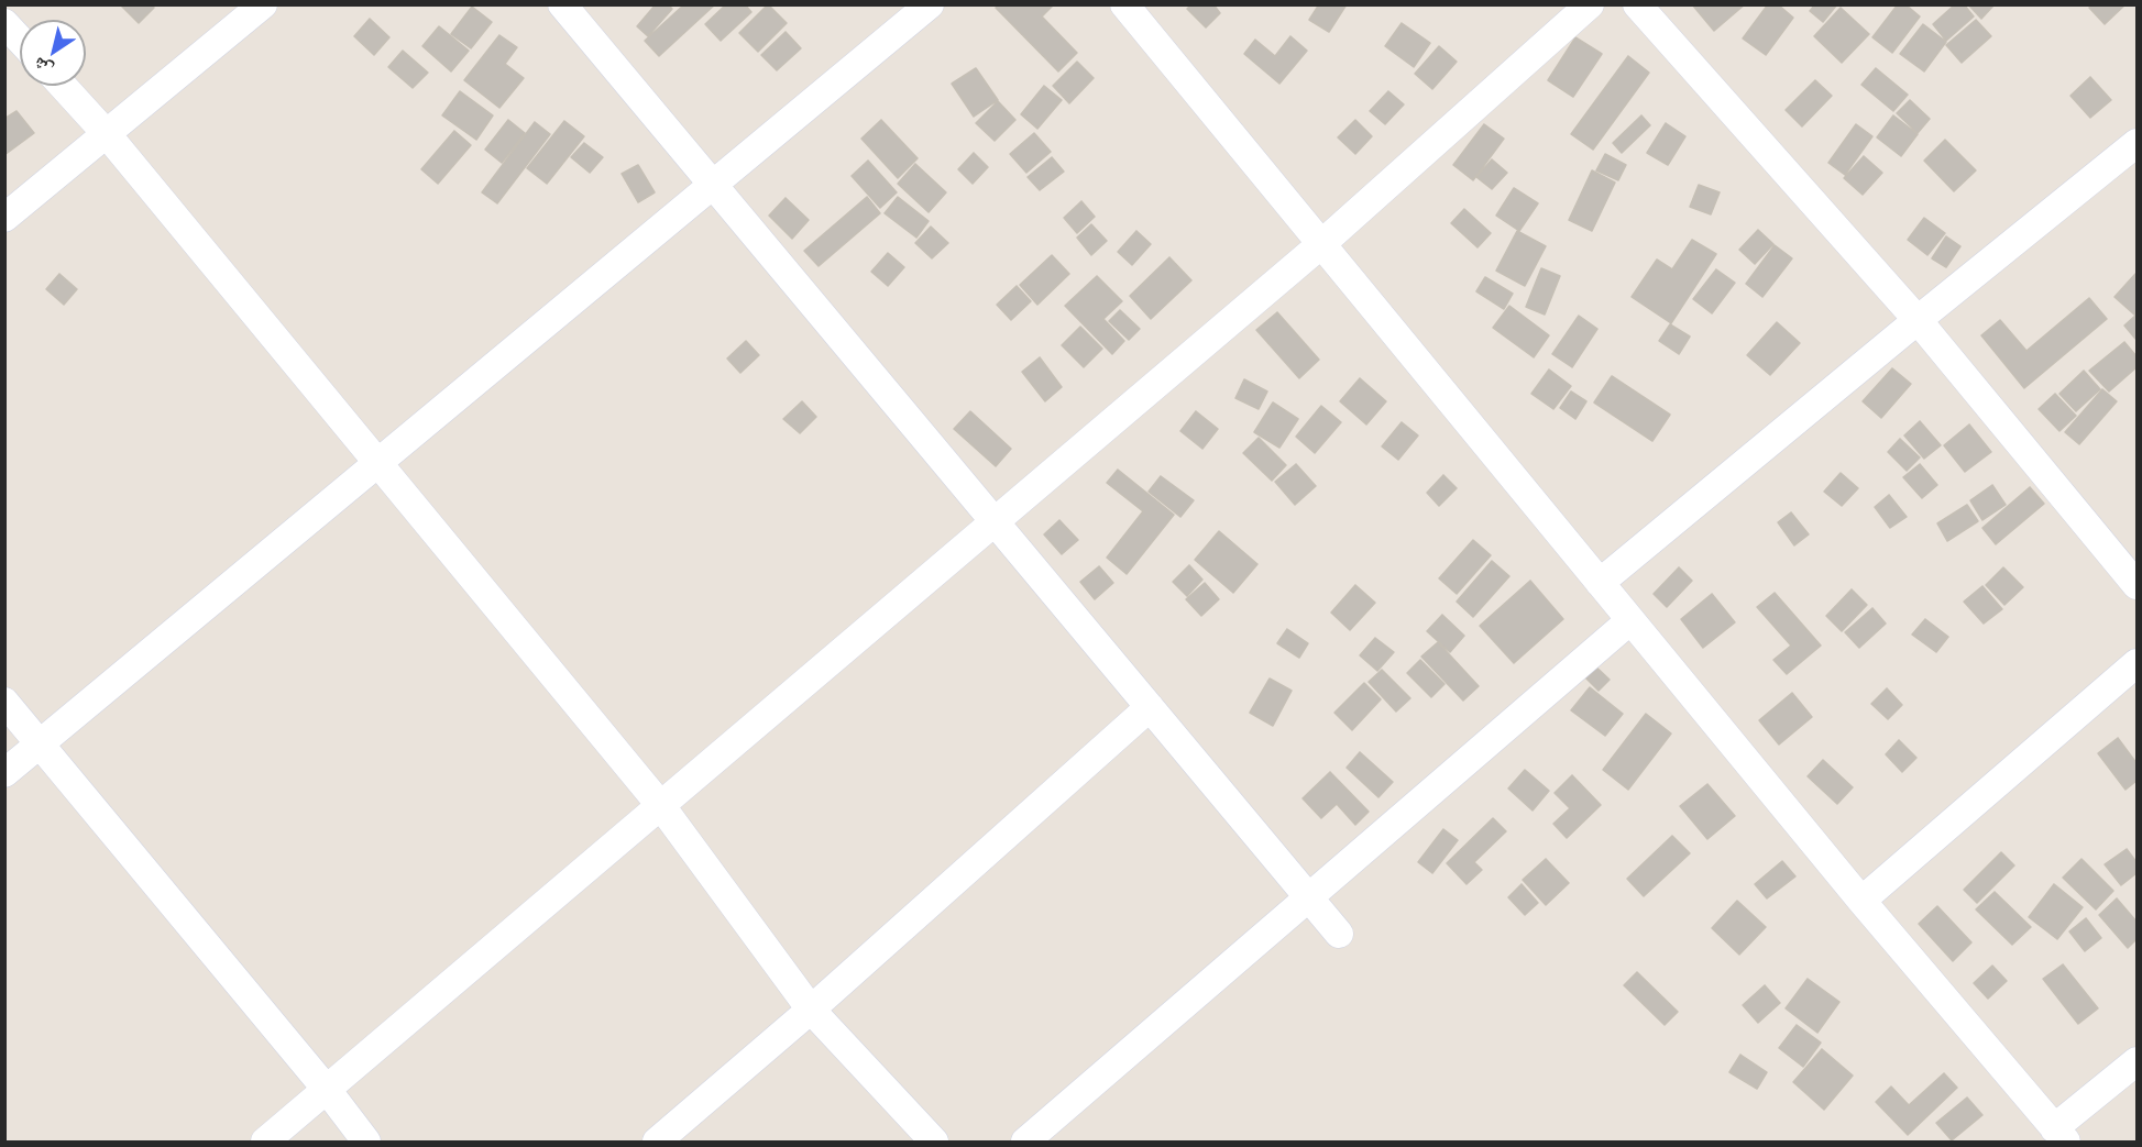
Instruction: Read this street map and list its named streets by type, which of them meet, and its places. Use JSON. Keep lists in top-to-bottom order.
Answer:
{
  "north": "bottom left"
}
